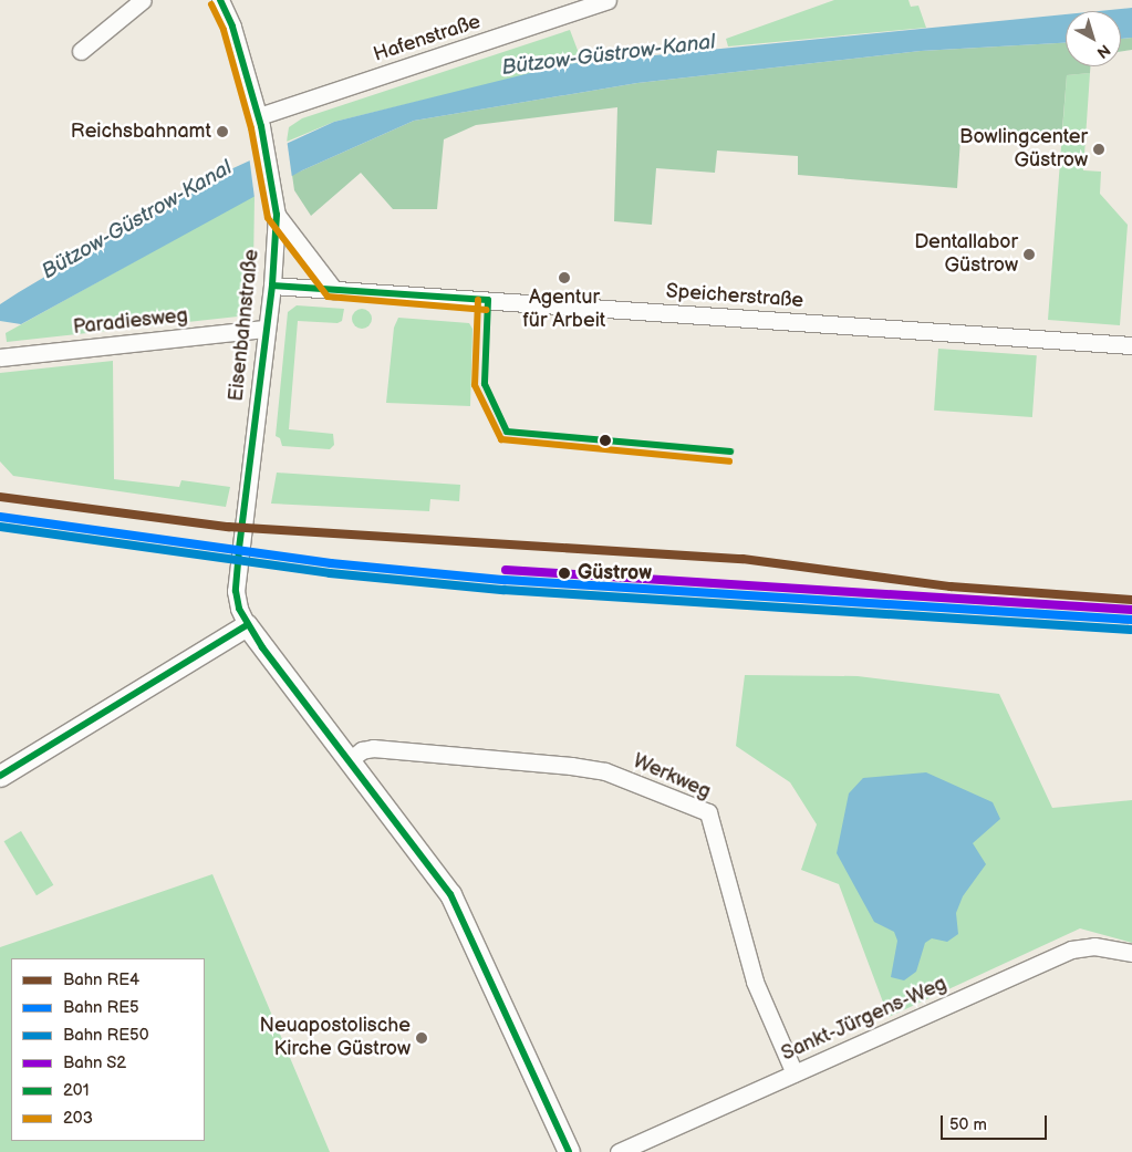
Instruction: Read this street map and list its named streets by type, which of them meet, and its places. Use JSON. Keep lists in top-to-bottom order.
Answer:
{
  "streets": {
    "street": [
      "Hafenstraße",
      "Speicherstraße",
      "Paradiesweg",
      "Eisenbahnstraße",
      "Werkweg",
      "Sankt-Jürgens-Weg"
    ]
  },
  "crossings": [
    ["Hafenstraße", "Eisenbahnstraße"],
    ["Speicherstraße", "Eisenbahnstraße"],
    ["Paradiesweg", "Eisenbahnstraße"],
    ["Werkweg", "Sankt-Jürgens-Weg"]
  ],
  "water": ["Bützow-Güstrow-Kanal"],
  "places": [
    "Reichsbahnamt",
    "Bowlingcenter Güstrow",
    "Dentallabor Güstrow",
    "Agentur für Arbeit",
    "Güstrow",
    "Neuapostolische Kirche Güstrow"
  ],
  "lines": [
    "transit line 201",
    "transit line 203",
    "rail line RE4",
    "rail line RE5",
    "rail line RE50",
    "rail line S2"
  ],
  "legend": [
    "Bahn RE4",
    "Bahn RE5",
    "Bahn RE50",
    "Bahn S2",
    "201",
    "203"
  ],
  "scale_bar": "50 m",
  "north": "bottom right"
}
